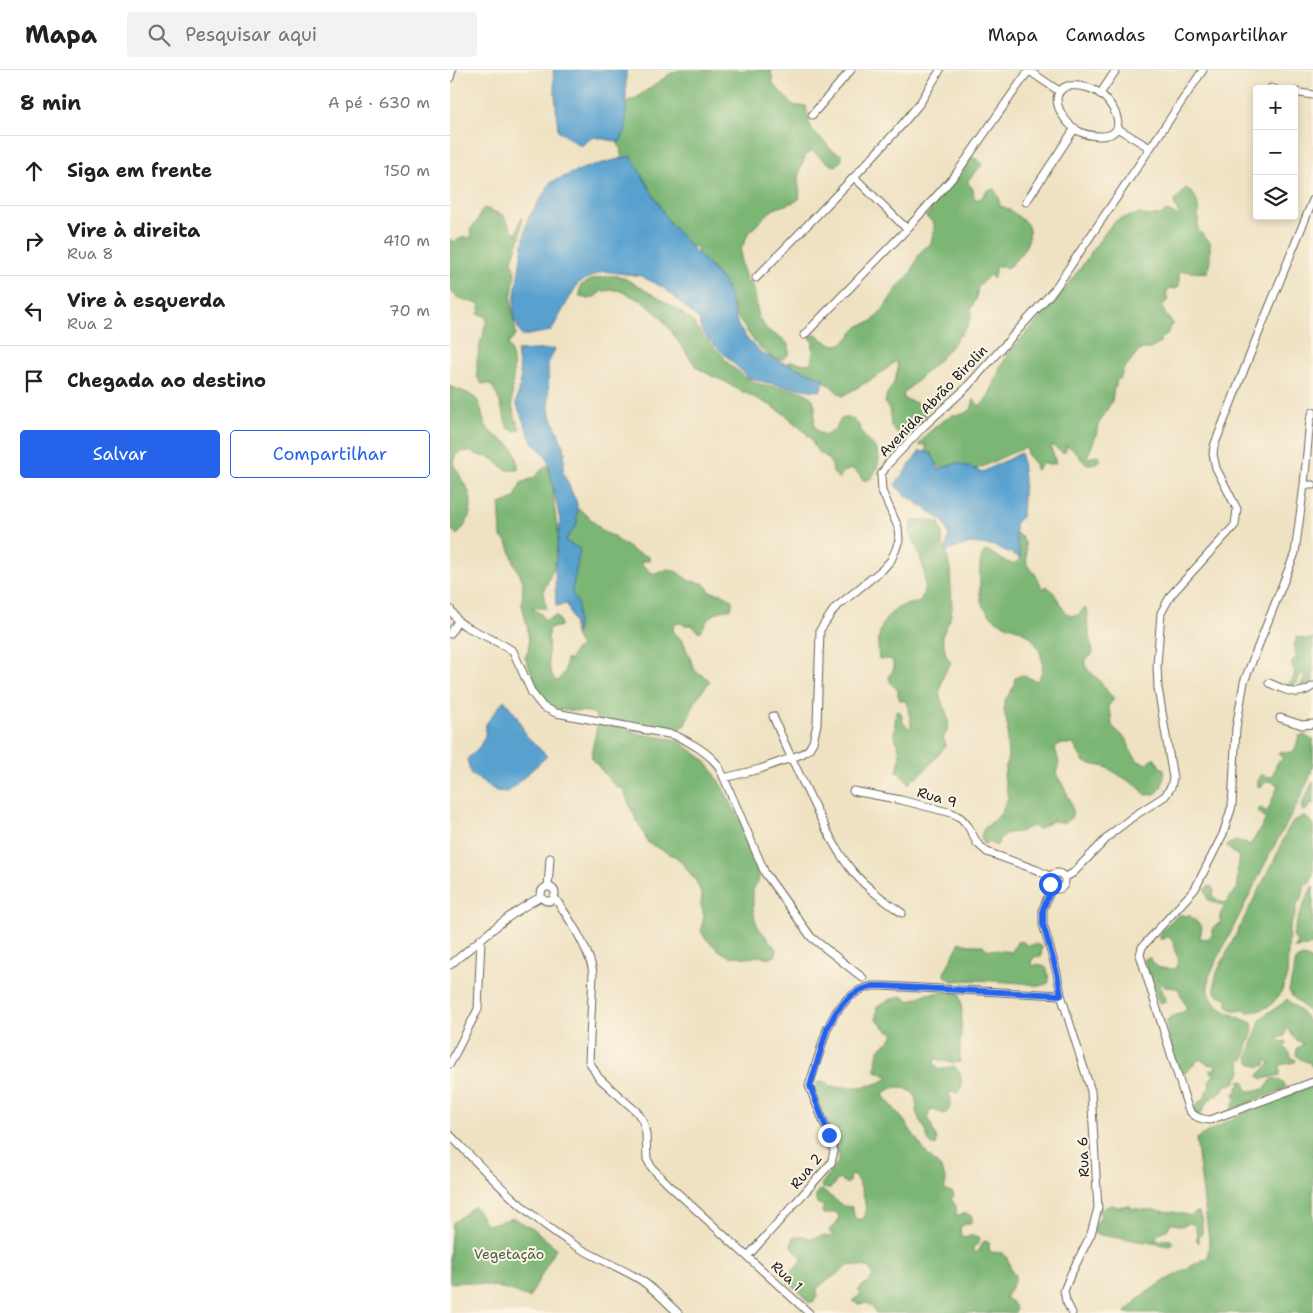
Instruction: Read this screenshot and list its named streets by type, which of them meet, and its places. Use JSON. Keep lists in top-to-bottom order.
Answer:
{
  "streets": {
    "street": [
      "Avenida Abrão Birolin",
      "Rua 9",
      "Rua 6",
      "Rua 2",
      "Rua 1"
    ]
  },
  "crossings": [
    ["Rua 9", "Rua 6"],
    ["Rua 6", "Rua 2"],
    ["Rua 2", "Rua 1"]
  ],
  "parks": ["Vegetação"],
  "page": {
    "header": "Mapa",
    "search": "Pesquisar aqui",
    "nav": ["Mapa", "Camadas", "Compartilhar"],
    "heading": ["8 min", "A pé · 630 m"],
    "map_buttons": ["+", "−"],
    "list": [
      ["Siga em frente", "150 m"],
      ["Vire à direita", "Rua 8", "410 m"],
      ["Vire à esquerda", "Rua 2", "70 m"],
      "Chegada ao destino"
    ],
    "buttons": ["Salvar", "Compartilhar"]
  }
}
